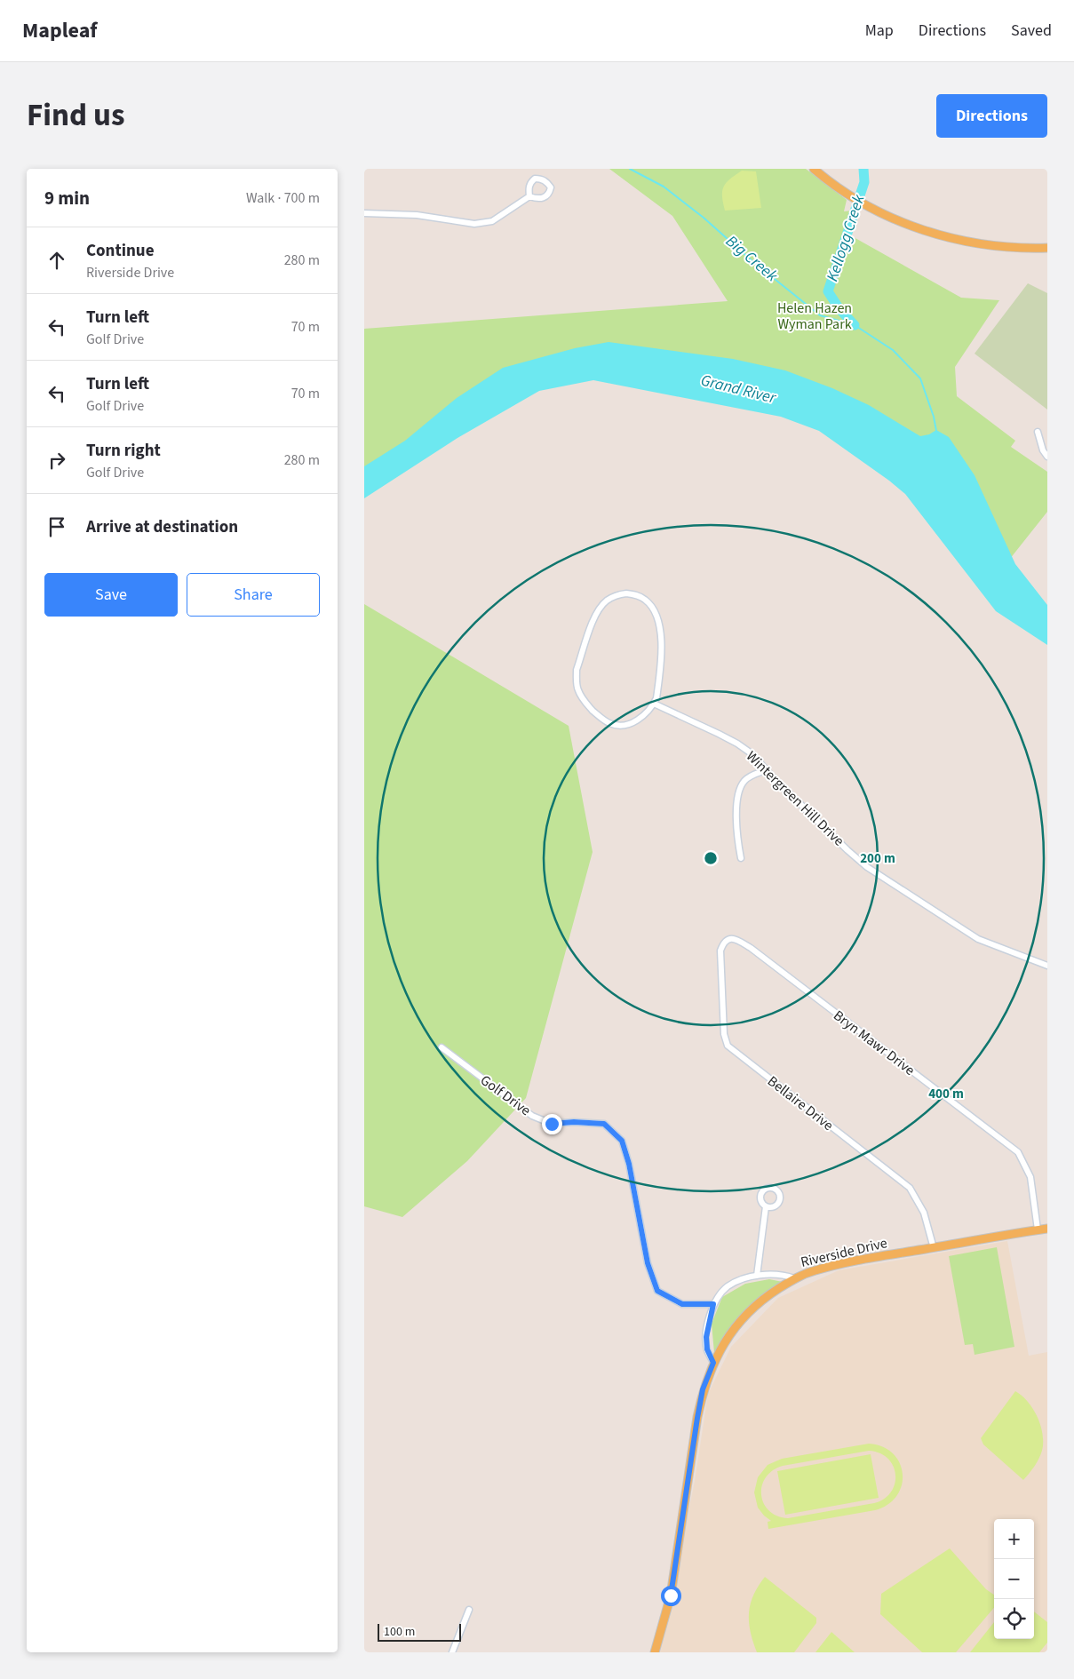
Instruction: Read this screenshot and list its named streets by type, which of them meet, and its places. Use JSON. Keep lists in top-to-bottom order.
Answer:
{
  "streets": {
    "main road": ["Riverside Drive"],
    "street": [
      "Wintergreen Hill Drive",
      "Bryn Mawr Drive",
      "Golf Drive",
      "Bellaire Drive"
    ]
  },
  "crossings": [
    ["Bryn Mawr Drive", "Bellaire Drive"],
    ["Bryn Mawr Drive", "Riverside Drive"],
    ["Bellaire Drive", "Riverside Drive"]
  ],
  "water": ["Kellogg Creek", "Big Creek", "Grand River"],
  "parks": ["Helen Hazen Wyman Park"],
  "scale_bar": "100 m",
  "page": {
    "header": "Mapleaf",
    "nav": ["Map", "Directions", "Saved"],
    "title": "Find us",
    "buttons": [
      "Directions",
      ["Save", "Share"]
    ],
    "heading": ["9 min", "Walk · 700 m"],
    "list": [
      ["Continue", "Riverside Drive", "280 m"],
      ["Turn left", "Golf Drive", "70 m"],
      ["Turn left", "Golf Drive", "70 m"],
      ["Turn right", "Golf Drive", "280 m"],
      "Arrive at destination"
    ],
    "map_buttons": ["+", "−"],
    "scale": "100 m"
  },
  "rings": ["200 m", "400 m"]
}
